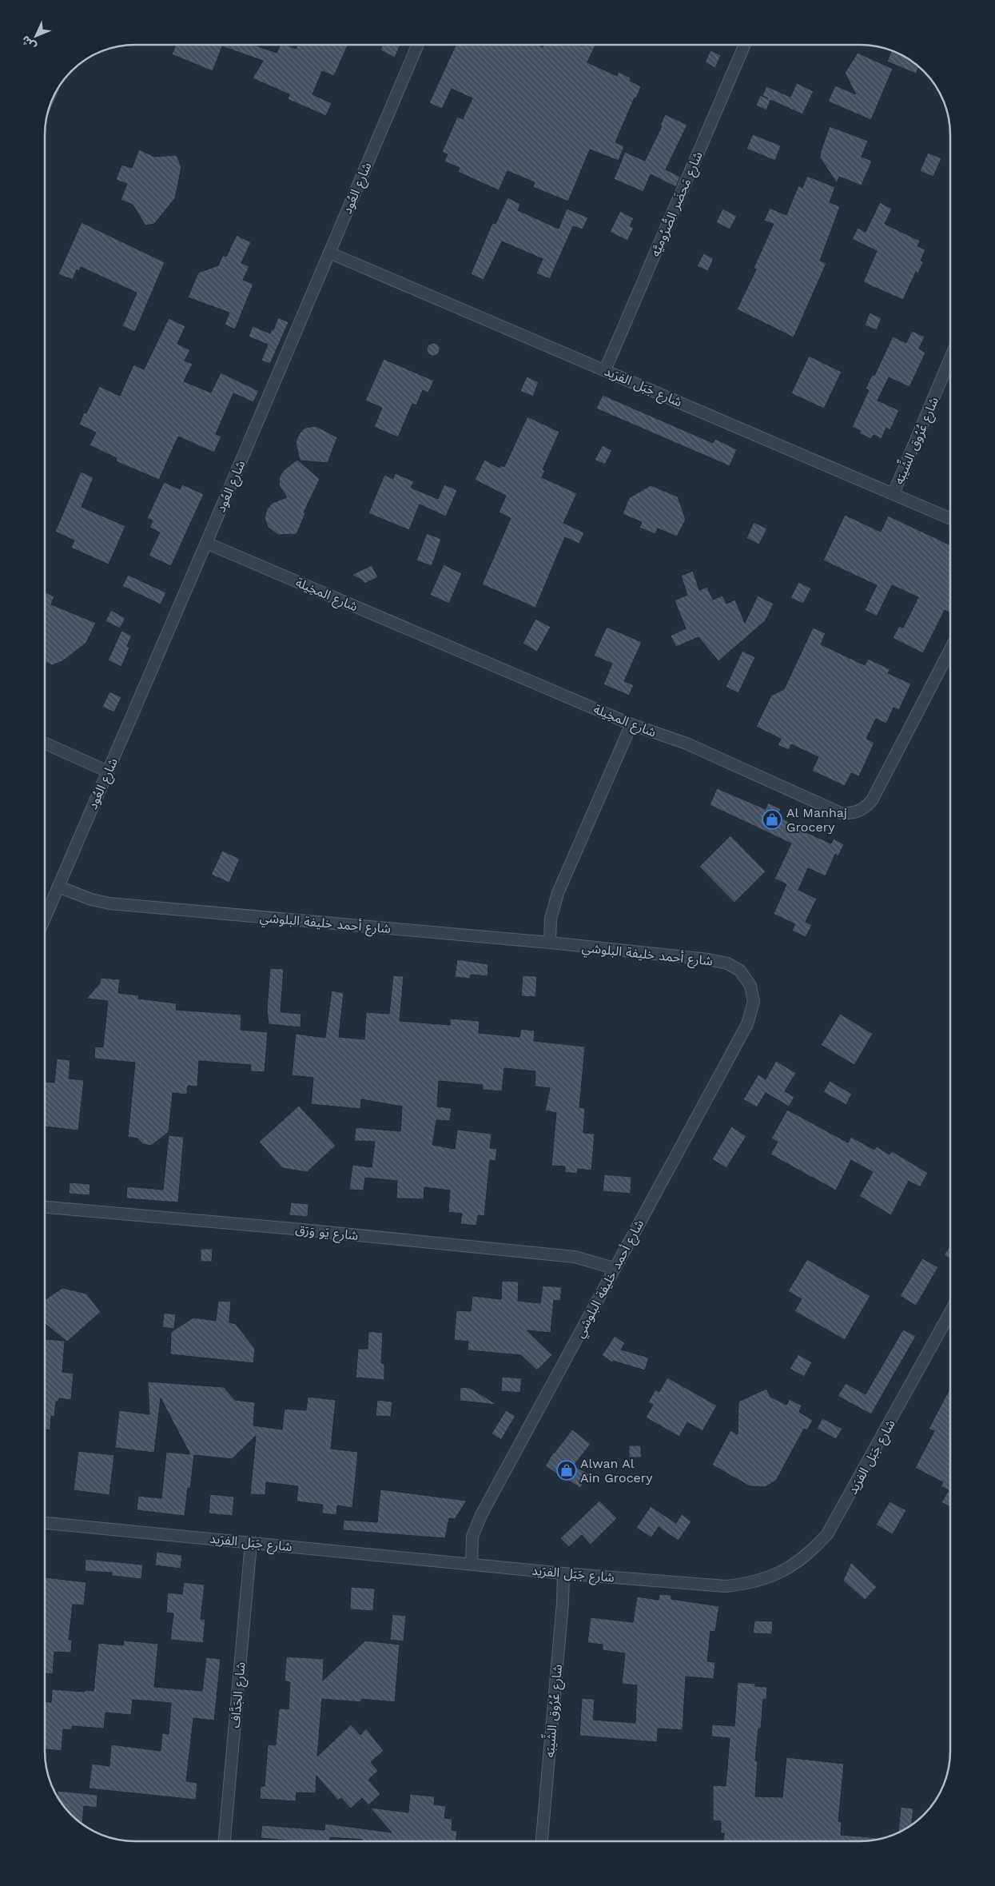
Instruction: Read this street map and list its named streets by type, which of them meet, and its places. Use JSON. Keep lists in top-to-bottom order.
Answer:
{
  "streets": {
    "street": [
      "شارع العُود",
      "شارع مَحضَر الصُّرُوميَّه",
      "شارع جَبَل الفرَيد",
      "شارع عُرُوق الشِّيبَه",
      "شارع المخِيلة",
      "شارع أحمد خليفة البلوشي",
      "شارع يَو وَرَق",
      "شارع الجَدَّاف"
    ]
  },
  "crossings": [
    ["شارع العُود", "شارع جَبَل الفرَيد"],
    ["شارع العُود", "شارع المخِيلة"],
    ["شارع العُود", "شارع أحمد خليفة البلوشي"],
    ["شارع مَحضَر الصُّرُوميَّه", "شارع جَبَل الفرَيد"],
    ["شارع جَبَل الفرَيد", "شارع عُرُوق الشِّيبَه"],
    ["شارع جَبَل الفرَيد", "شارع أحمد خليفة البلوشي"],
    ["شارع جَبَل الفرَيد", "شارع الجَدَّاف"],
    ["شارع أحمد خليفة البلوشي", "شارع يَو وَرَق"]
  ],
  "places": {
    "shop": ["Al Manhaj Grocery", "Alwan Al Ain Grocery"]
  },
  "north": "bottom left"
}
